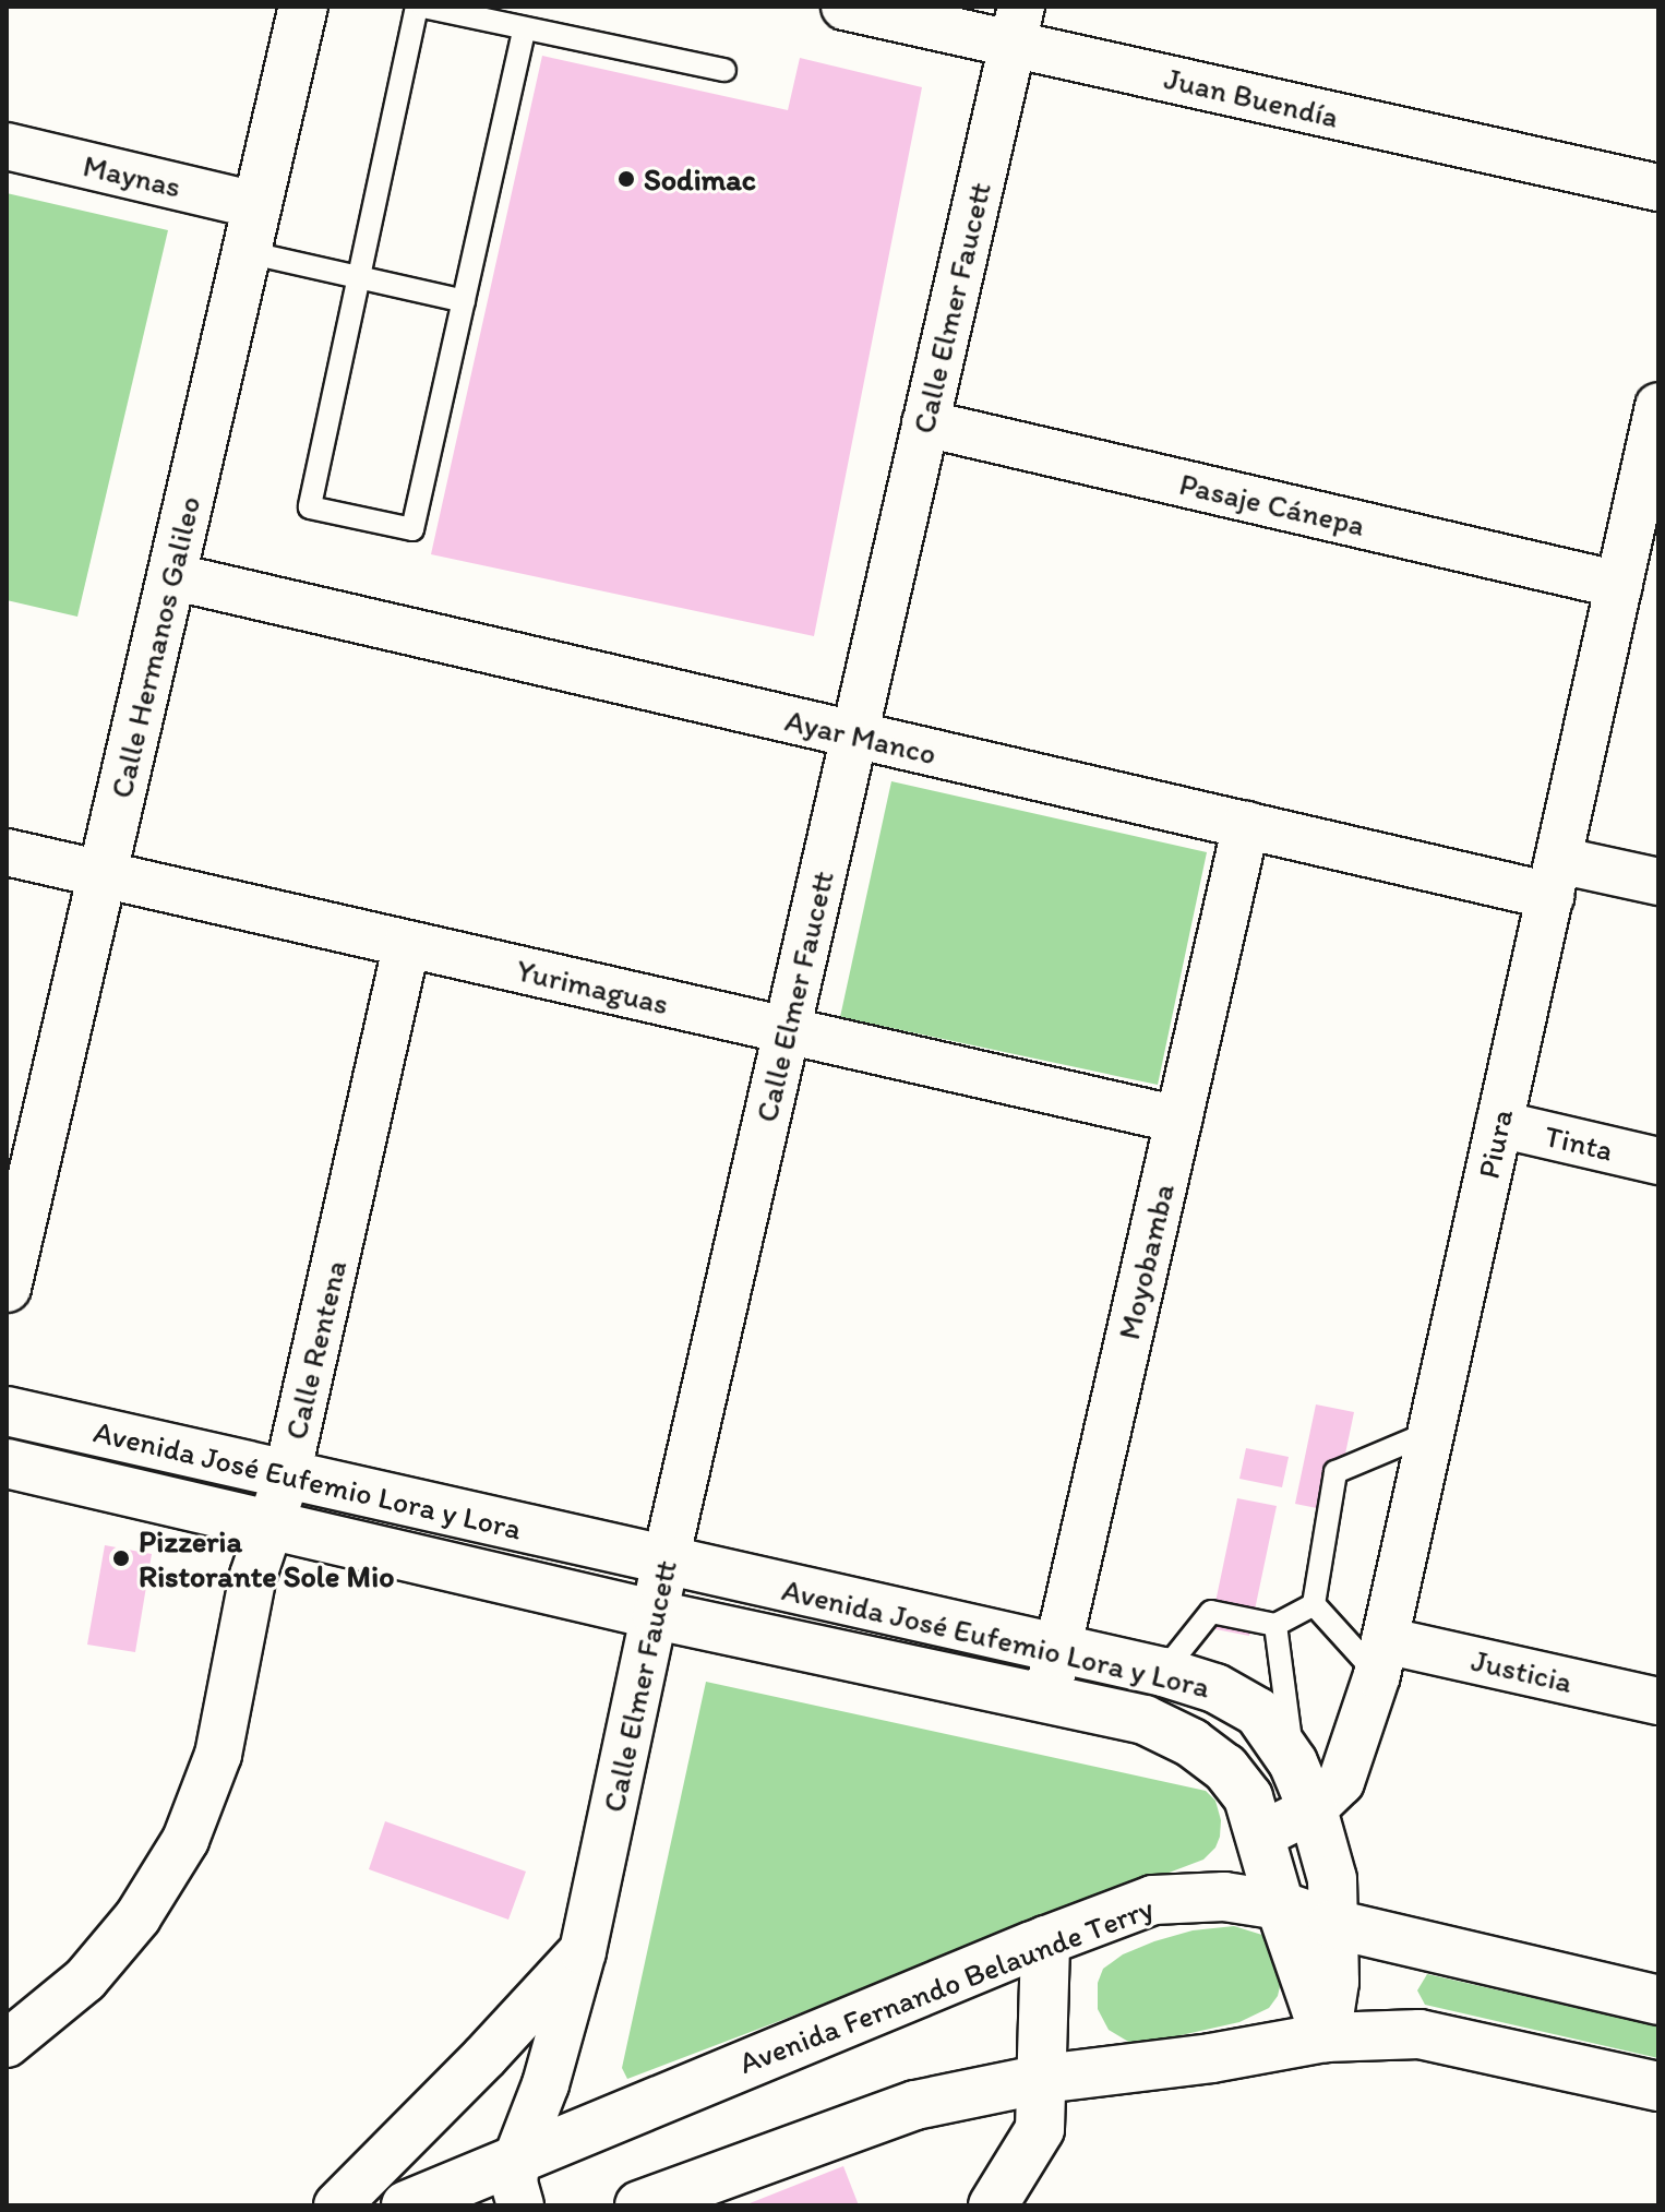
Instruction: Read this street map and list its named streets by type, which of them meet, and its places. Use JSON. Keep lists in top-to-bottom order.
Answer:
{
  "streets": {
    "main road": ["Calle Hermanos Galileo", "Avenida José Eufemio Lora y Lora", "Avenida Fernando Belaunde Terry"],
    "street": [
      "Juan Buendía",
      "Maynas",
      "Calle Elmer Faucett",
      "Pasaje Cánepa",
      "Ayar Manco",
      "Yurimaguas",
      "Tinta",
      "Piura",
      "Moyobamba",
      "Calle Rentena",
      "Justicia"
    ]
  },
  "crossings": [
    ["Juan Buendía", "Calle Elmer Faucett"],
    ["Maynas", "Calle Hermanos Galileo"],
    ["Calle Elmer Faucett", "Pasaje Cánepa"],
    ["Calle Elmer Faucett", "Ayar Manco"],
    ["Calle Elmer Faucett", "Yurimaguas"],
    ["Calle Elmer Faucett", "Avenida José Eufemio Lora y Lora"],
    ["Calle Elmer Faucett", "Avenida Fernando Belaunde Terry"],
    ["Pasaje Cánepa", "Piura"],
    ["Calle Hermanos Galileo", "Ayar Manco"],
    ["Calle Hermanos Galileo", "Yurimaguas"],
    ["Ayar Manco", "Piura"],
    ["Ayar Manco", "Moyobamba"],
    ["Yurimaguas", "Moyobamba"],
    ["Yurimaguas", "Calle Rentena"],
    ["Tinta", "Piura"],
    ["Piura", "Avenida José Eufemio Lora y Lora"],
    ["Piura", "Justicia"],
    ["Moyobamba", "Avenida José Eufemio Lora y Lora"],
    ["Calle Rentena", "Avenida José Eufemio Lora y Lora"],
    ["Avenida José Eufemio Lora y Lora", "Avenida Fernando Belaunde Terry"]
  ],
  "places": ["Sodimac", "Pizzeria Ristorante Sole Mio"]
}
